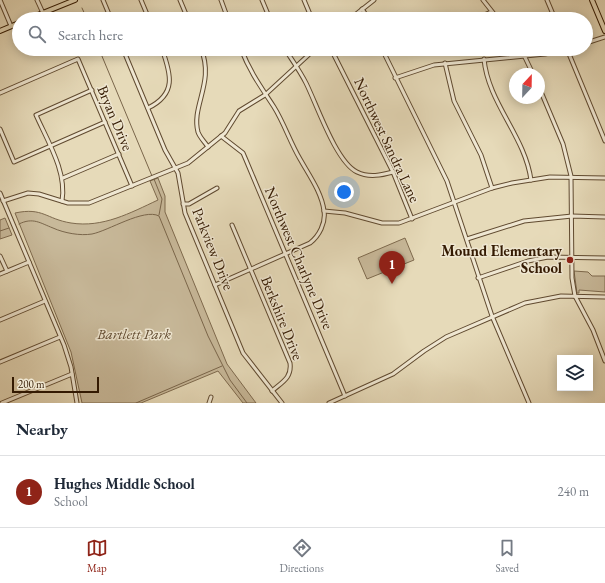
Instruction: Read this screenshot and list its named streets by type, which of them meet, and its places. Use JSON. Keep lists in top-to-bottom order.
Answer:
{
  "streets": {
    "street": [
      "Bryan Drive",
      "Northwest Sandra Lane",
      "Parkview Drive",
      "Northwest Charlyne Drive",
      "Berkshire Drive"
    ]
  },
  "crossings": [
    ["Parkview Drive", "Berkshire Drive"]
  ],
  "parks": ["Bartlett Park"],
  "places": ["Mound Elementary School"],
  "scale_bar": "200 m",
  "north": "top",
  "page": {
    "search": "Search here",
    "pins": "1",
    "scale": "200 m",
    "heading": "Nearby",
    "list": [
      {
        "mark": "1",
        "name": "Hughes Middle School",
        "note": "School",
        "value": "240 m"
      }
    ],
    "nav": ["Map", "Directions", "Saved"]
  }
}
